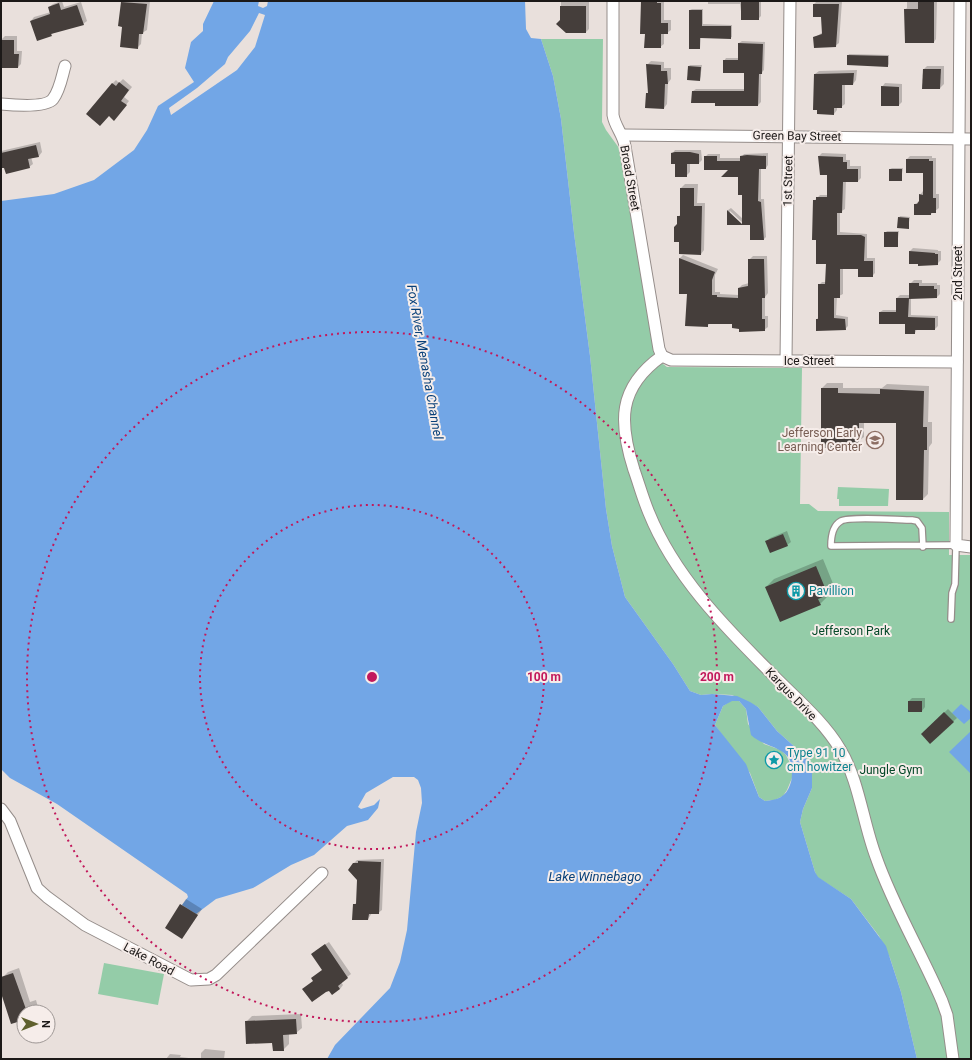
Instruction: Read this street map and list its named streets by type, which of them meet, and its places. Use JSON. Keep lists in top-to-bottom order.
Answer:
{
  "streets": {
    "street": [
      "Green Bay Street",
      "Broad Street",
      "1st Street",
      "2nd Street",
      "Ice Street",
      "Kargus Drive",
      "Lake Road"
    ]
  },
  "crossings": [
    ["Green Bay Street", "Broad Street"],
    ["Green Bay Street", "1st Street"],
    ["Green Bay Street", "2nd Street"],
    ["Broad Street", "Ice Street"],
    ["Broad Street", "Kargus Drive"],
    ["1st Street", "Ice Street"],
    ["2nd Street", "Ice Street"],
    ["Ice Street", "Kargus Drive"]
  ],
  "water": ["Fox River, Menasha Channel", "Lake Winnebago"],
  "parks": ["Jefferson Park", "Jungle Gym"],
  "places": {
    "school or university": ["Jefferson Early Learning Center"],
    "building": ["Pavillion"],
    "place": ["Type 91 10 cm howitzer"]
  },
  "north": "right",
  "rings": ["100 m", "200 m"]
}
